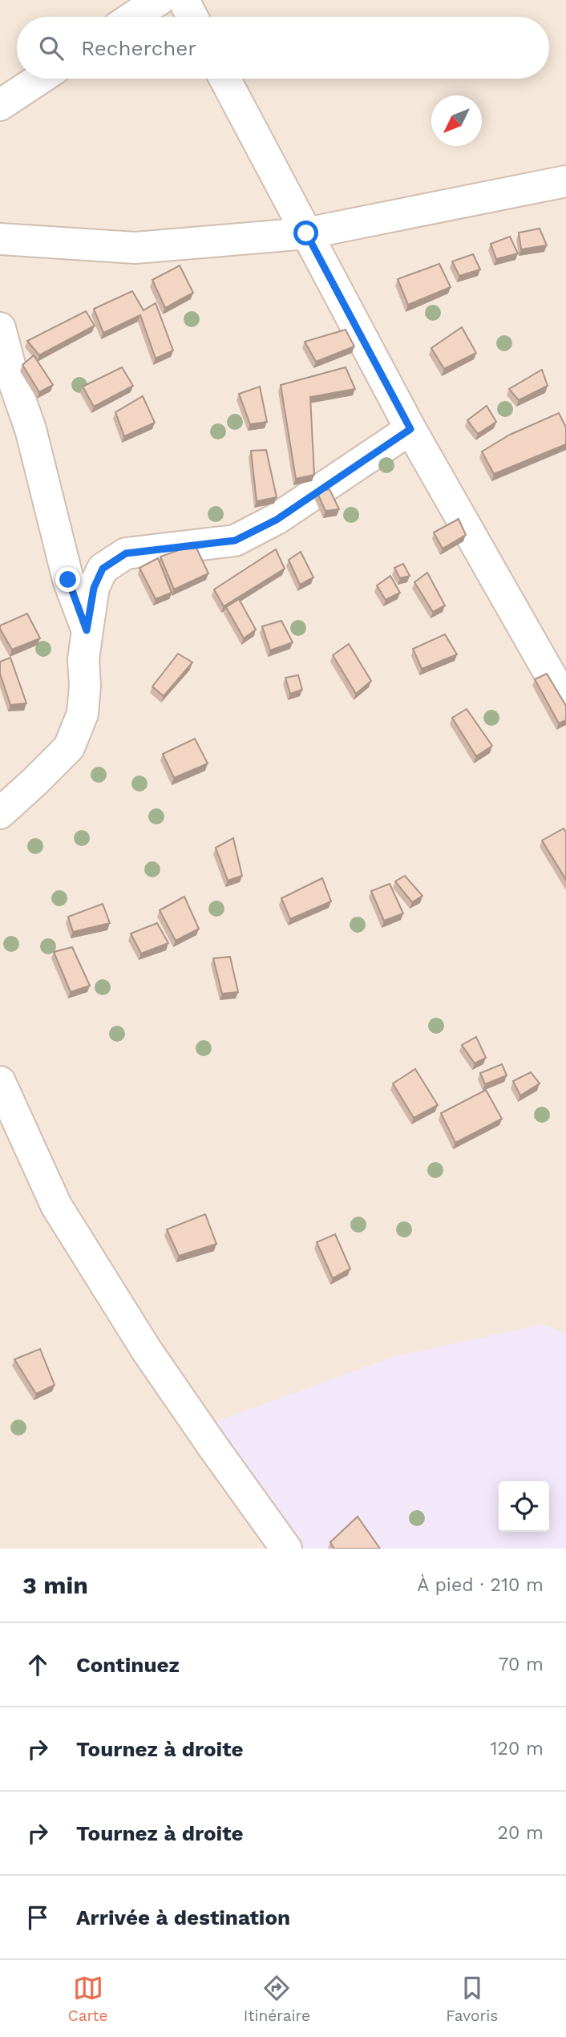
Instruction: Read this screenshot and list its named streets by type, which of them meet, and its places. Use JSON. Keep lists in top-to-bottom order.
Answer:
{
  "north": "bottom left",
  "page": {
    "search": "Rechercher",
    "heading": ["3 min", "À pied · 210 m"],
    "list": [
      ["Continuez", "70 m"],
      ["Tournez à droite", "120 m"],
      ["Tournez à droite", "20 m"],
      "Arrivée à destination"
    ],
    "nav": ["Carte", "Itinéraire", "Favoris"]
  }
}
